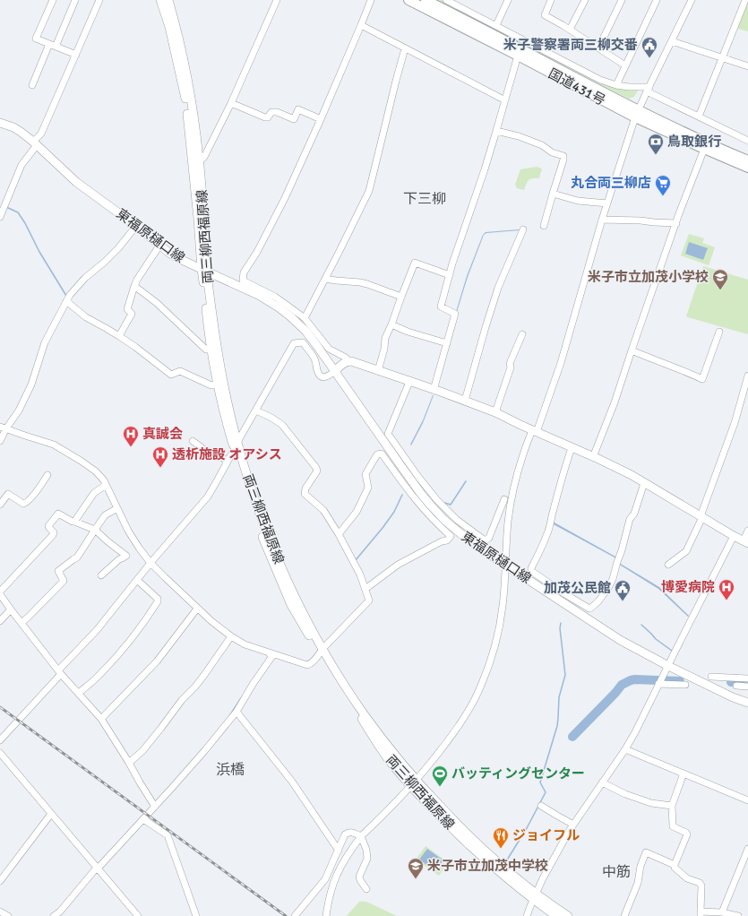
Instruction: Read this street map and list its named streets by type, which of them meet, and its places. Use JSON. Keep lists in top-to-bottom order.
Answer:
{
  "streets": {
    "highway": ["国道431号"],
    "main road": ["東福原樋口線", "両三柳西福原線"]
  },
  "crossings": [
    ["東福原樋口線", "両三柳西福原線"]
  ],
  "districts": ["下三柳", "浜橋", "中筋"],
  "places": {
    "public building": ["米子警察署両三柳交番", "加茂公民館"],
    "bank": ["鳥取銀行"],
    "supermarket": ["丸合両三柳店"],
    "school or university": ["米子市立加茂小学校", "米子市立加茂中学校"],
    "hospital": ["真誠会", "透析施設 オアシス", "博愛病院"],
    "sports": ["バッティングセンター"],
    "restaurant": ["ジョイフル"]
  }
}
